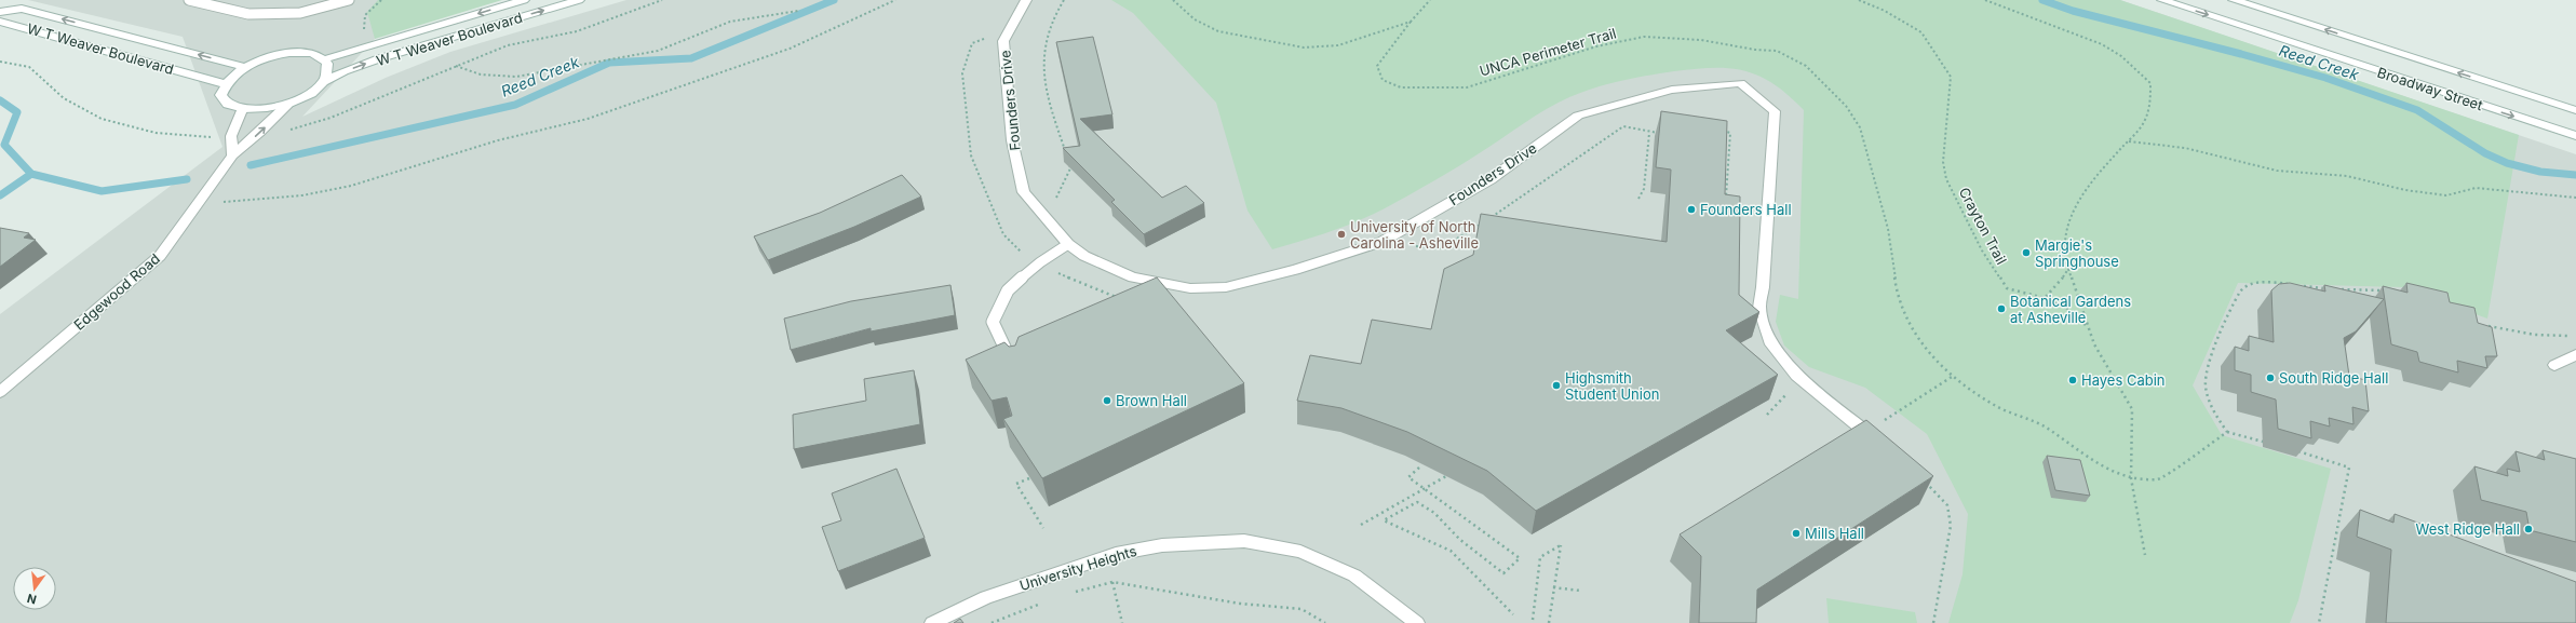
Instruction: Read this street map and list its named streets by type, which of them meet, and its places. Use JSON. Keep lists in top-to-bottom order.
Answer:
{
  "streets": {
    "street": [
      "W T Weaver Boulevard",
      "Broadway Street",
      "Founders Drive",
      "Edgewood Road",
      "University Heights"
    ],
    "path": ["UNCA Perimeter Trail", "Crayton Trail"]
  },
  "crossings": [
    ["W T Weaver Boulevard", "Edgewood Road"]
  ],
  "water": ["Reed Creek"],
  "places": [
    "Founders Hall",
    "University of North Carolina - Asheville",
    "Margie's Springhouse",
    "Botanical Gardens at Asheville",
    "South Ridge Hall",
    "Hayes Cabin",
    "Highsmith Student Union",
    "Brown Hall",
    "West Ridge Hall",
    "Mills Hall"
  ],
  "north": "bottom"
}
